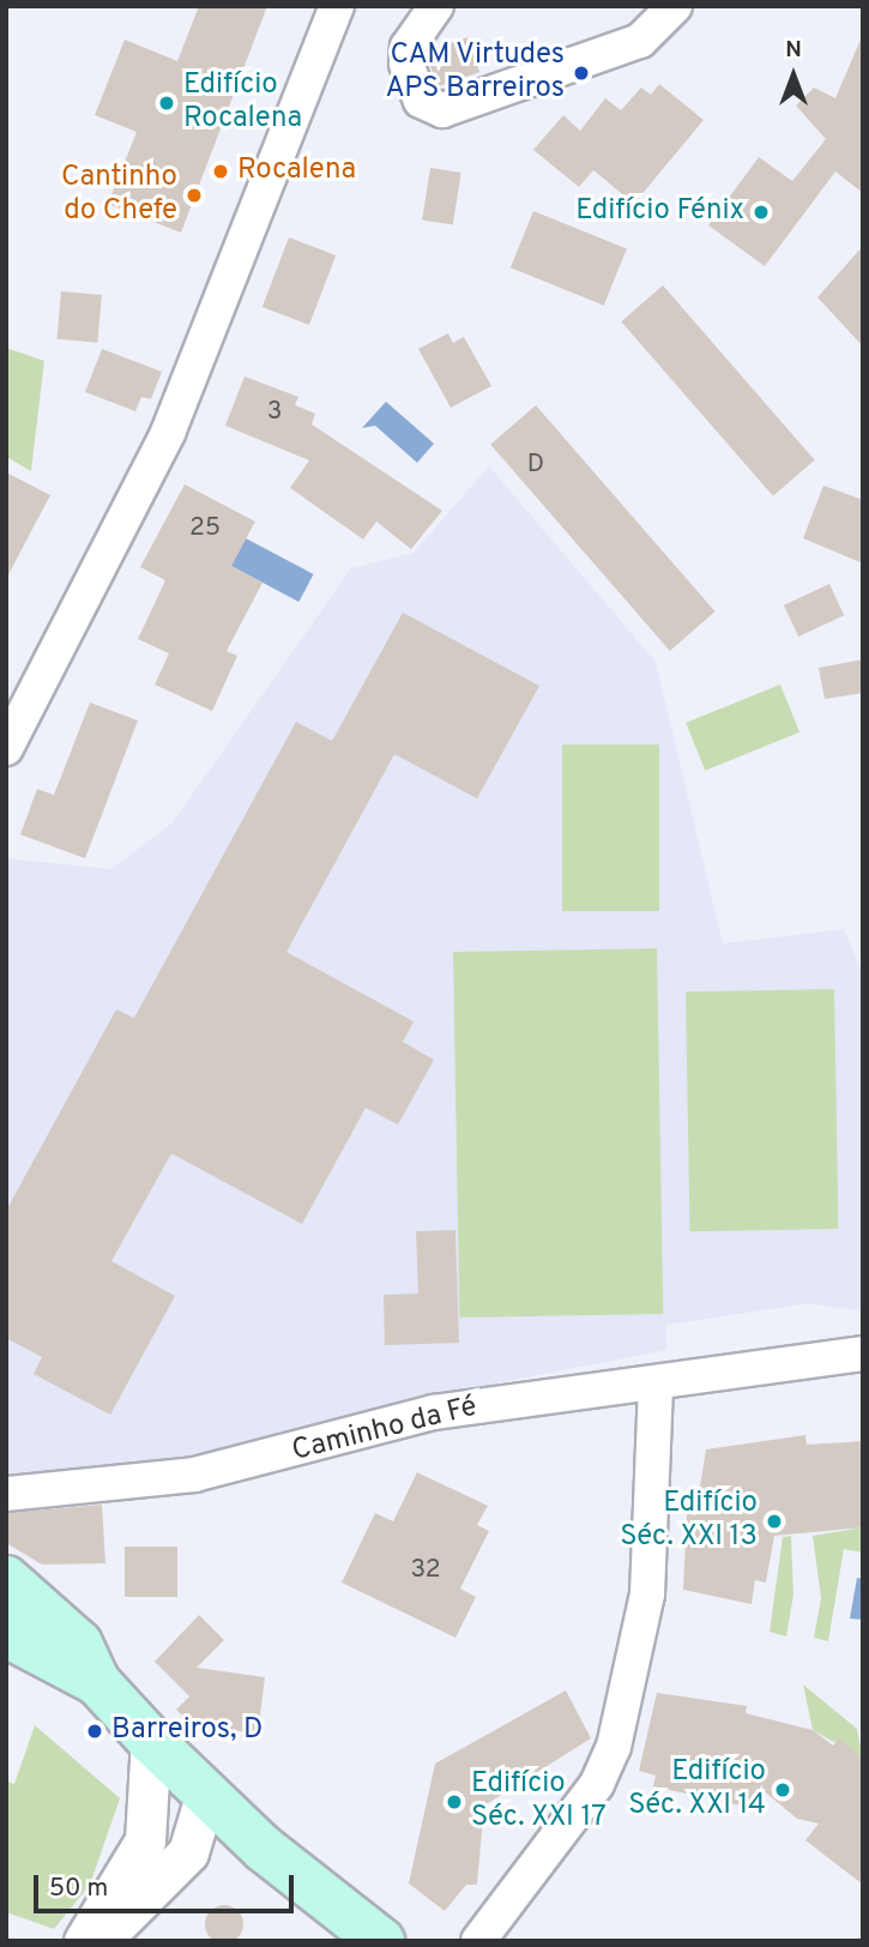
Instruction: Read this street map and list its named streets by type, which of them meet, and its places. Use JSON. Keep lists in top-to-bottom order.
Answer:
{
  "streets": {
    "street": ["Caminho da Fé"]
  },
  "places": [
    "CAM Virtudes APS Barreiros",
    "Edifício Rocalena",
    "Rocalena",
    "Cantinho do Chefe",
    "Edifício Fénix",
    "Edifício Séc. XXI 13",
    "Barreiros, D",
    "Edifício Séc. XXI 14",
    "Edifício Séc. XXI 17"
  ],
  "house_numbers": [
    "3",
    "D",
    "25",
    "32"
  ],
  "scale_bar": "50 m",
  "north": "top"
}
